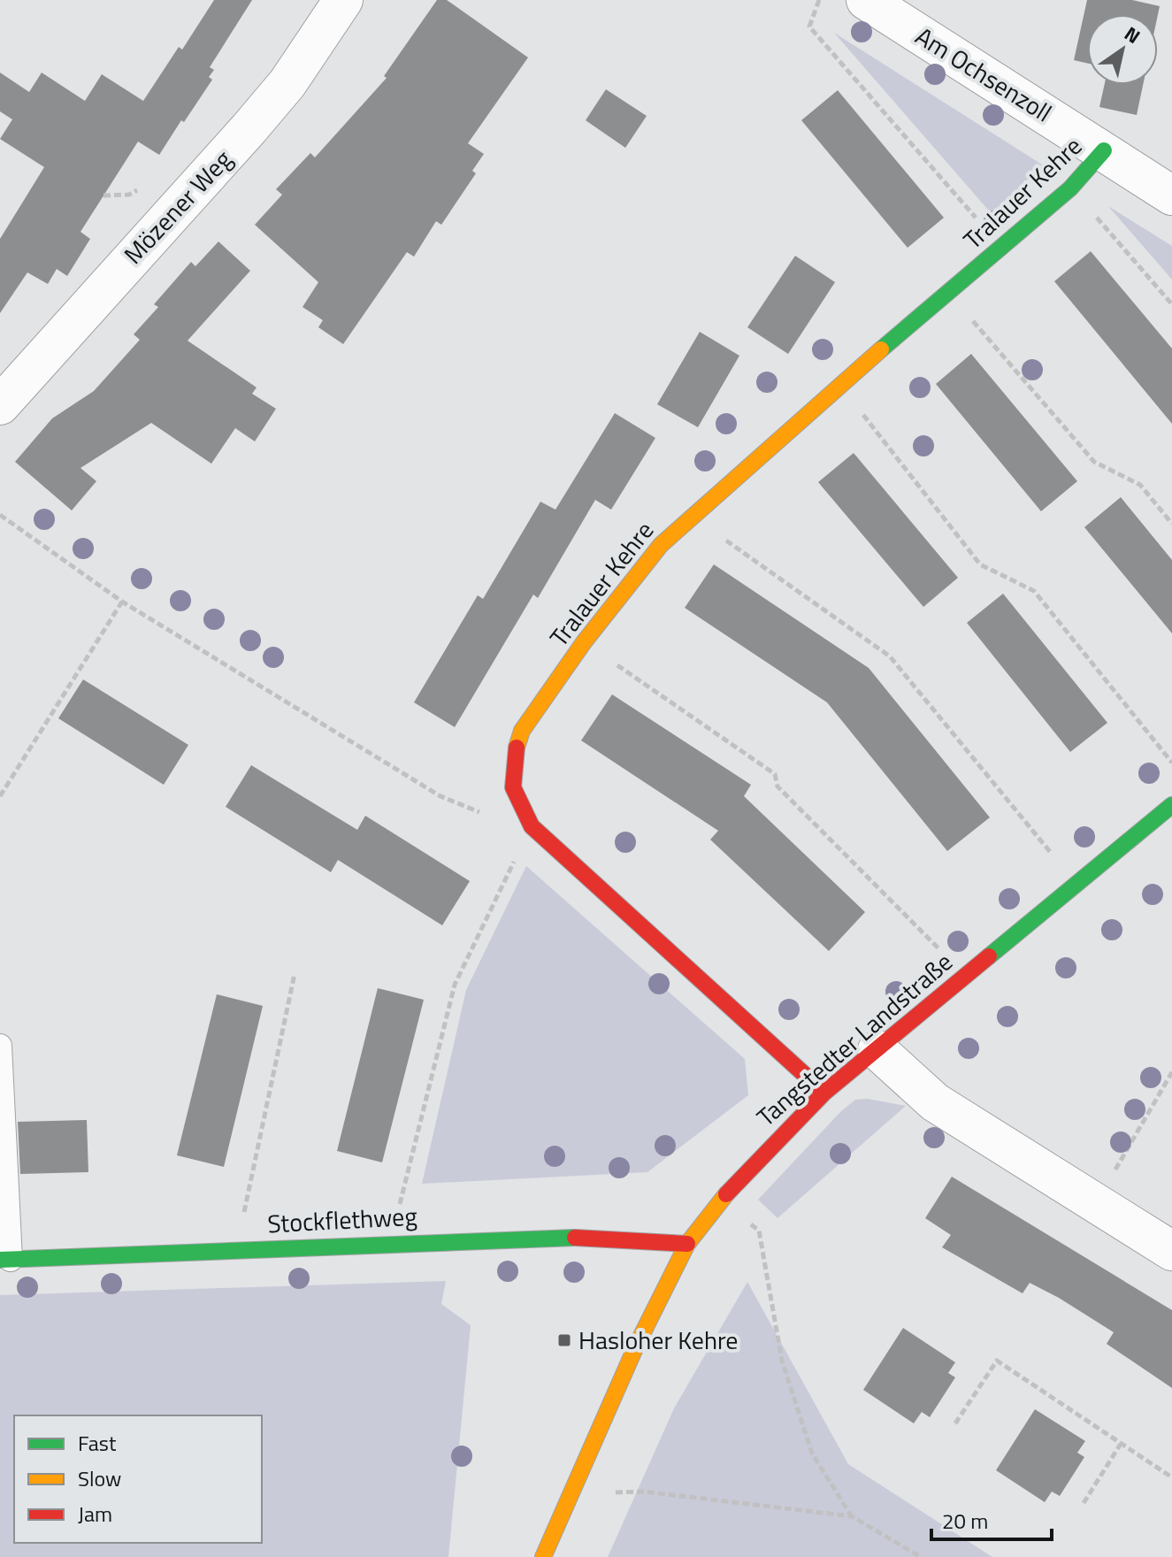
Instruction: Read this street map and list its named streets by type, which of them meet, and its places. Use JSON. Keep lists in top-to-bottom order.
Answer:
{
  "streets": {
    "street": [
      "Am Ochsenzoll",
      "Tralauer Kehre",
      "Mözener Weg",
      "Tangstedter Landstraße",
      "Stockflethweg"
    ]
  },
  "crossings": [
    ["Am Ochsenzoll", "Tralauer Kehre"],
    ["Tralauer Kehre", "Tangstedter Landstraße"],
    ["Tangstedter Landstraße", "Stockflethweg"]
  ],
  "places": {
    "transit": ["Hasloher Kehre"]
  },
  "legend": ["Fast", "Slow", "Jam"],
  "scale_bar": "20 m",
  "north": "top right"
}
